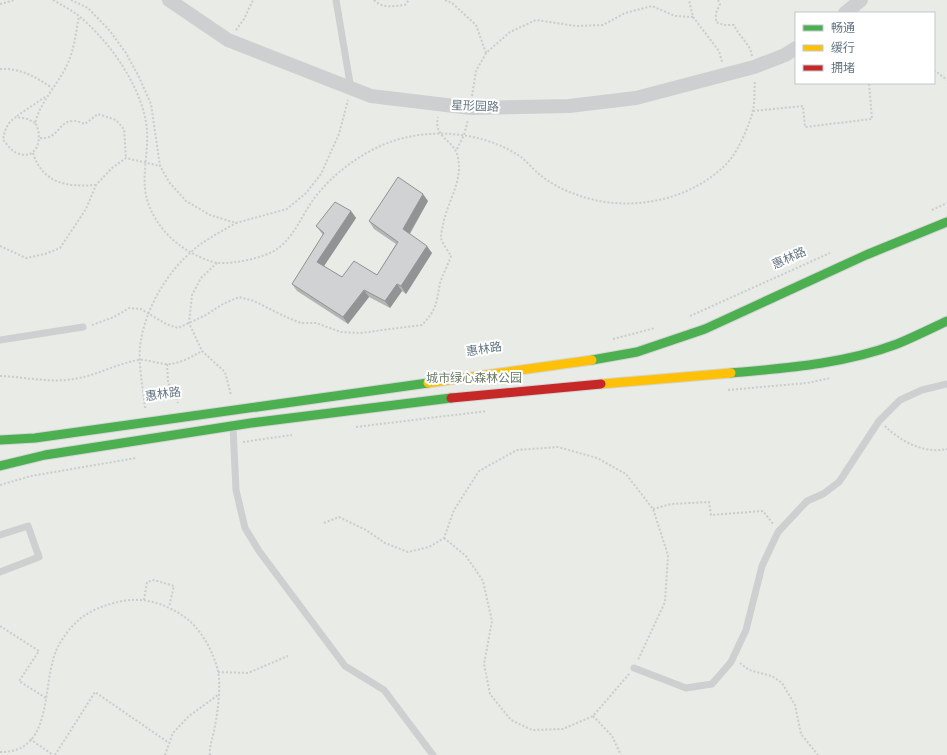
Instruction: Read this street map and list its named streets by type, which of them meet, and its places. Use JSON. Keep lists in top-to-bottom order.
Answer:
{
  "streets": {
    "street": ["星形园路"],
    "path": ["惠林路"]
  },
  "parks": ["城市绿心森林公园"],
  "legend": ["畅通", "缓行", "拥堵"]
}
